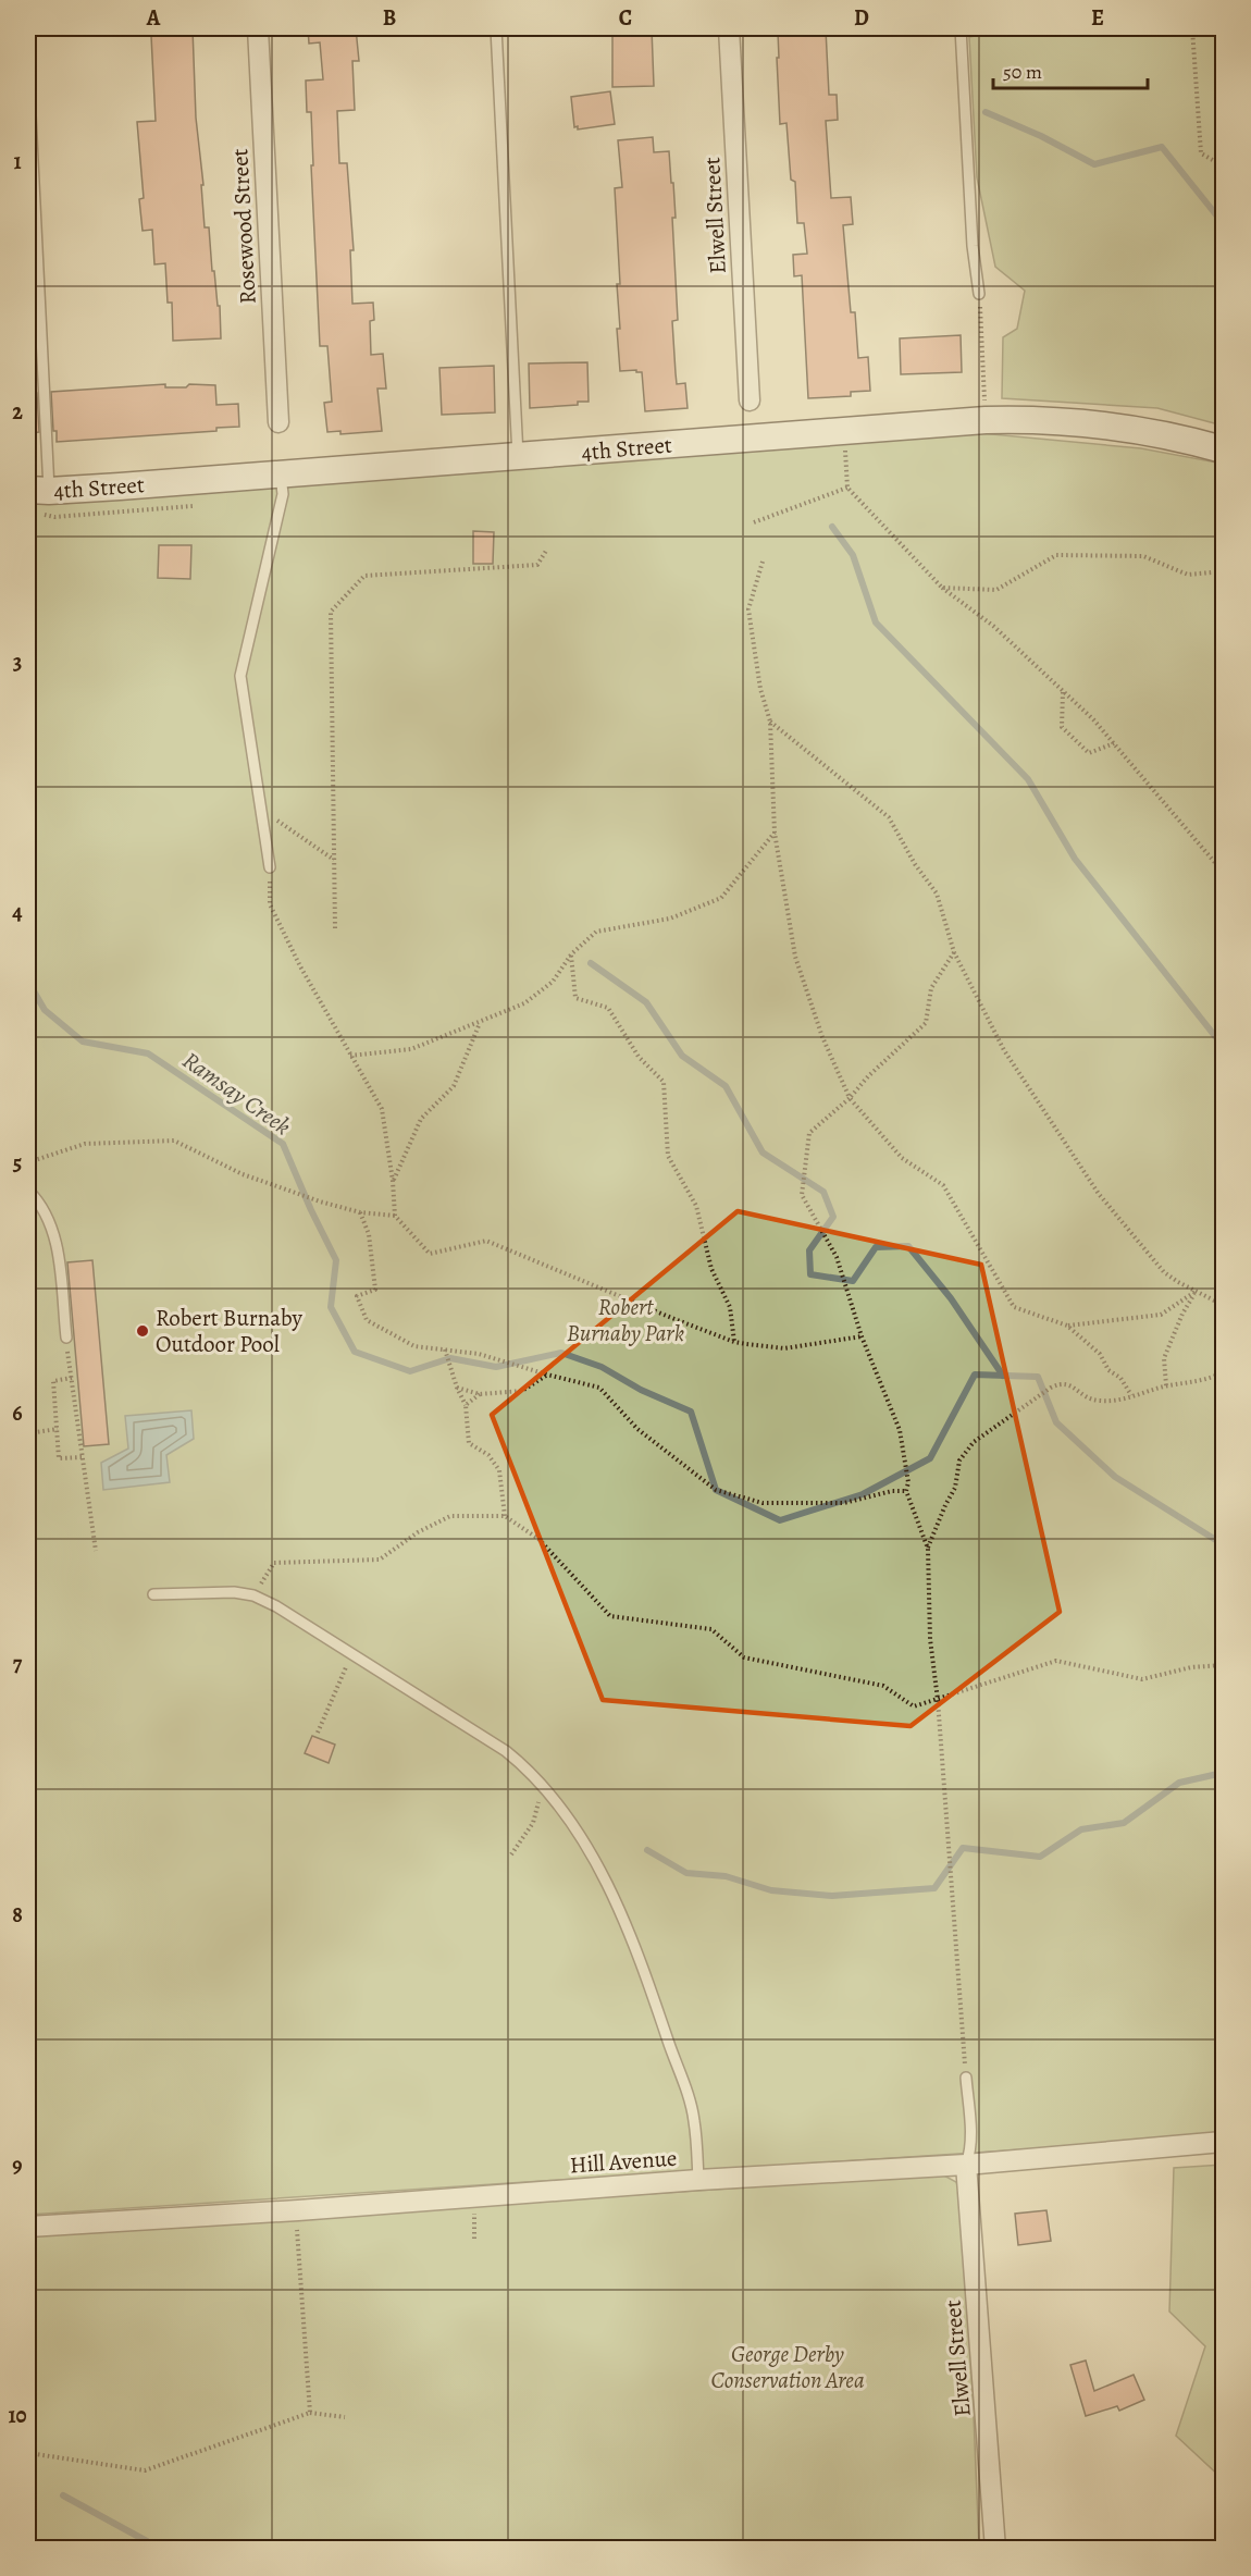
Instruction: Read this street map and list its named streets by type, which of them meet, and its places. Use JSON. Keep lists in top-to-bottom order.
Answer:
{
  "streets": {
    "street": [
      "Elwell Street",
      "Rosewood Street",
      "4th Street",
      "Hill Avenue"
    ]
  },
  "crossings": [
    ["Elwell Street", "Hill Avenue"]
  ],
  "water": ["Ramsay Creek"],
  "parks": ["Robert Burnaby Park", "George Derby Conservation Area"],
  "places": ["Robert Burnaby Outdoor Pool"],
  "scale_bar": "50 m",
  "grid": {
    "columns": [
      "A",
      "B",
      "C",
      "D",
      "E"
    ],
    "rows": [
      "1",
      "2",
      "3",
      "4",
      "5",
      "6",
      "7",
      "8",
      "9",
      "10"
    ]
  }
}
